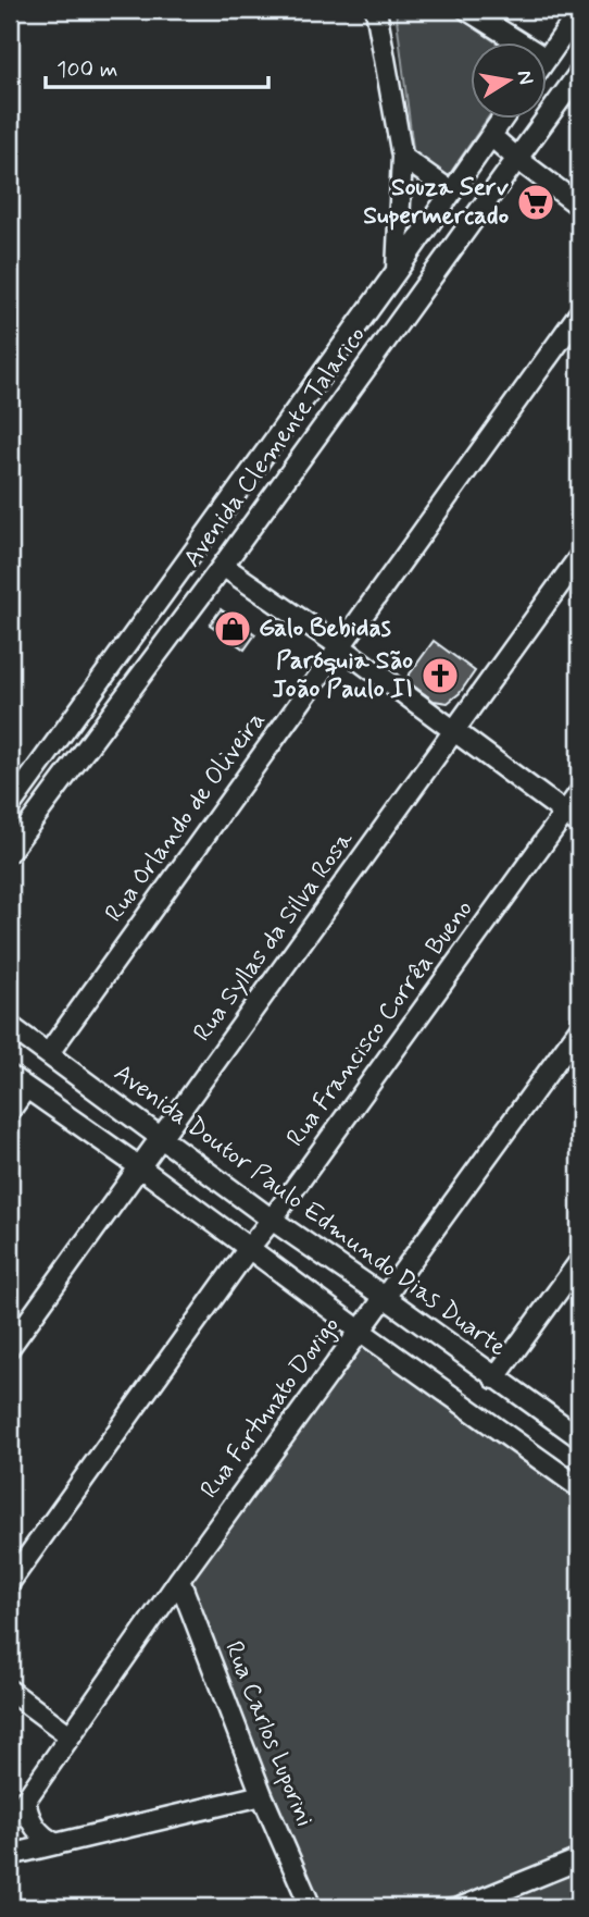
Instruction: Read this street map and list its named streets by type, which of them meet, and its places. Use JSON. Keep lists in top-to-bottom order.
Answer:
{
  "streets": {
    "street": [
      "Avenida Clemente Talarico",
      "Rua Orlando de Oliveira",
      "Rua Syllas da Silva Rosa",
      "Rua Francisco Corrêa Bueno",
      "Avenida Doutor Paulo Edmundo Dias Duarte",
      "Rua Fortunato Dovigo",
      "Rua Carlos Luporini"
    ]
  },
  "crossings": [
    ["Rua Orlando de Oliveira", "Avenida Doutor Paulo Edmundo Dias Duarte"],
    ["Rua Syllas da Silva Rosa", "Avenida Doutor Paulo Edmundo Dias Duarte"],
    ["Rua Francisco Corrêa Bueno", "Avenida Doutor Paulo Edmundo Dias Duarte"],
    ["Avenida Doutor Paulo Edmundo Dias Duarte", "Rua Fortunato Dovigo"],
    ["Rua Fortunato Dovigo", "Rua Carlos Luporini"]
  ],
  "places": {
    "supermarket": ["Souza Serv Supermercado"],
    "shop": ["Galo Bebidas"],
    "church": ["Paróquia São João Paulo II"]
  },
  "scale_bar": "100 m",
  "north": "right"
}
